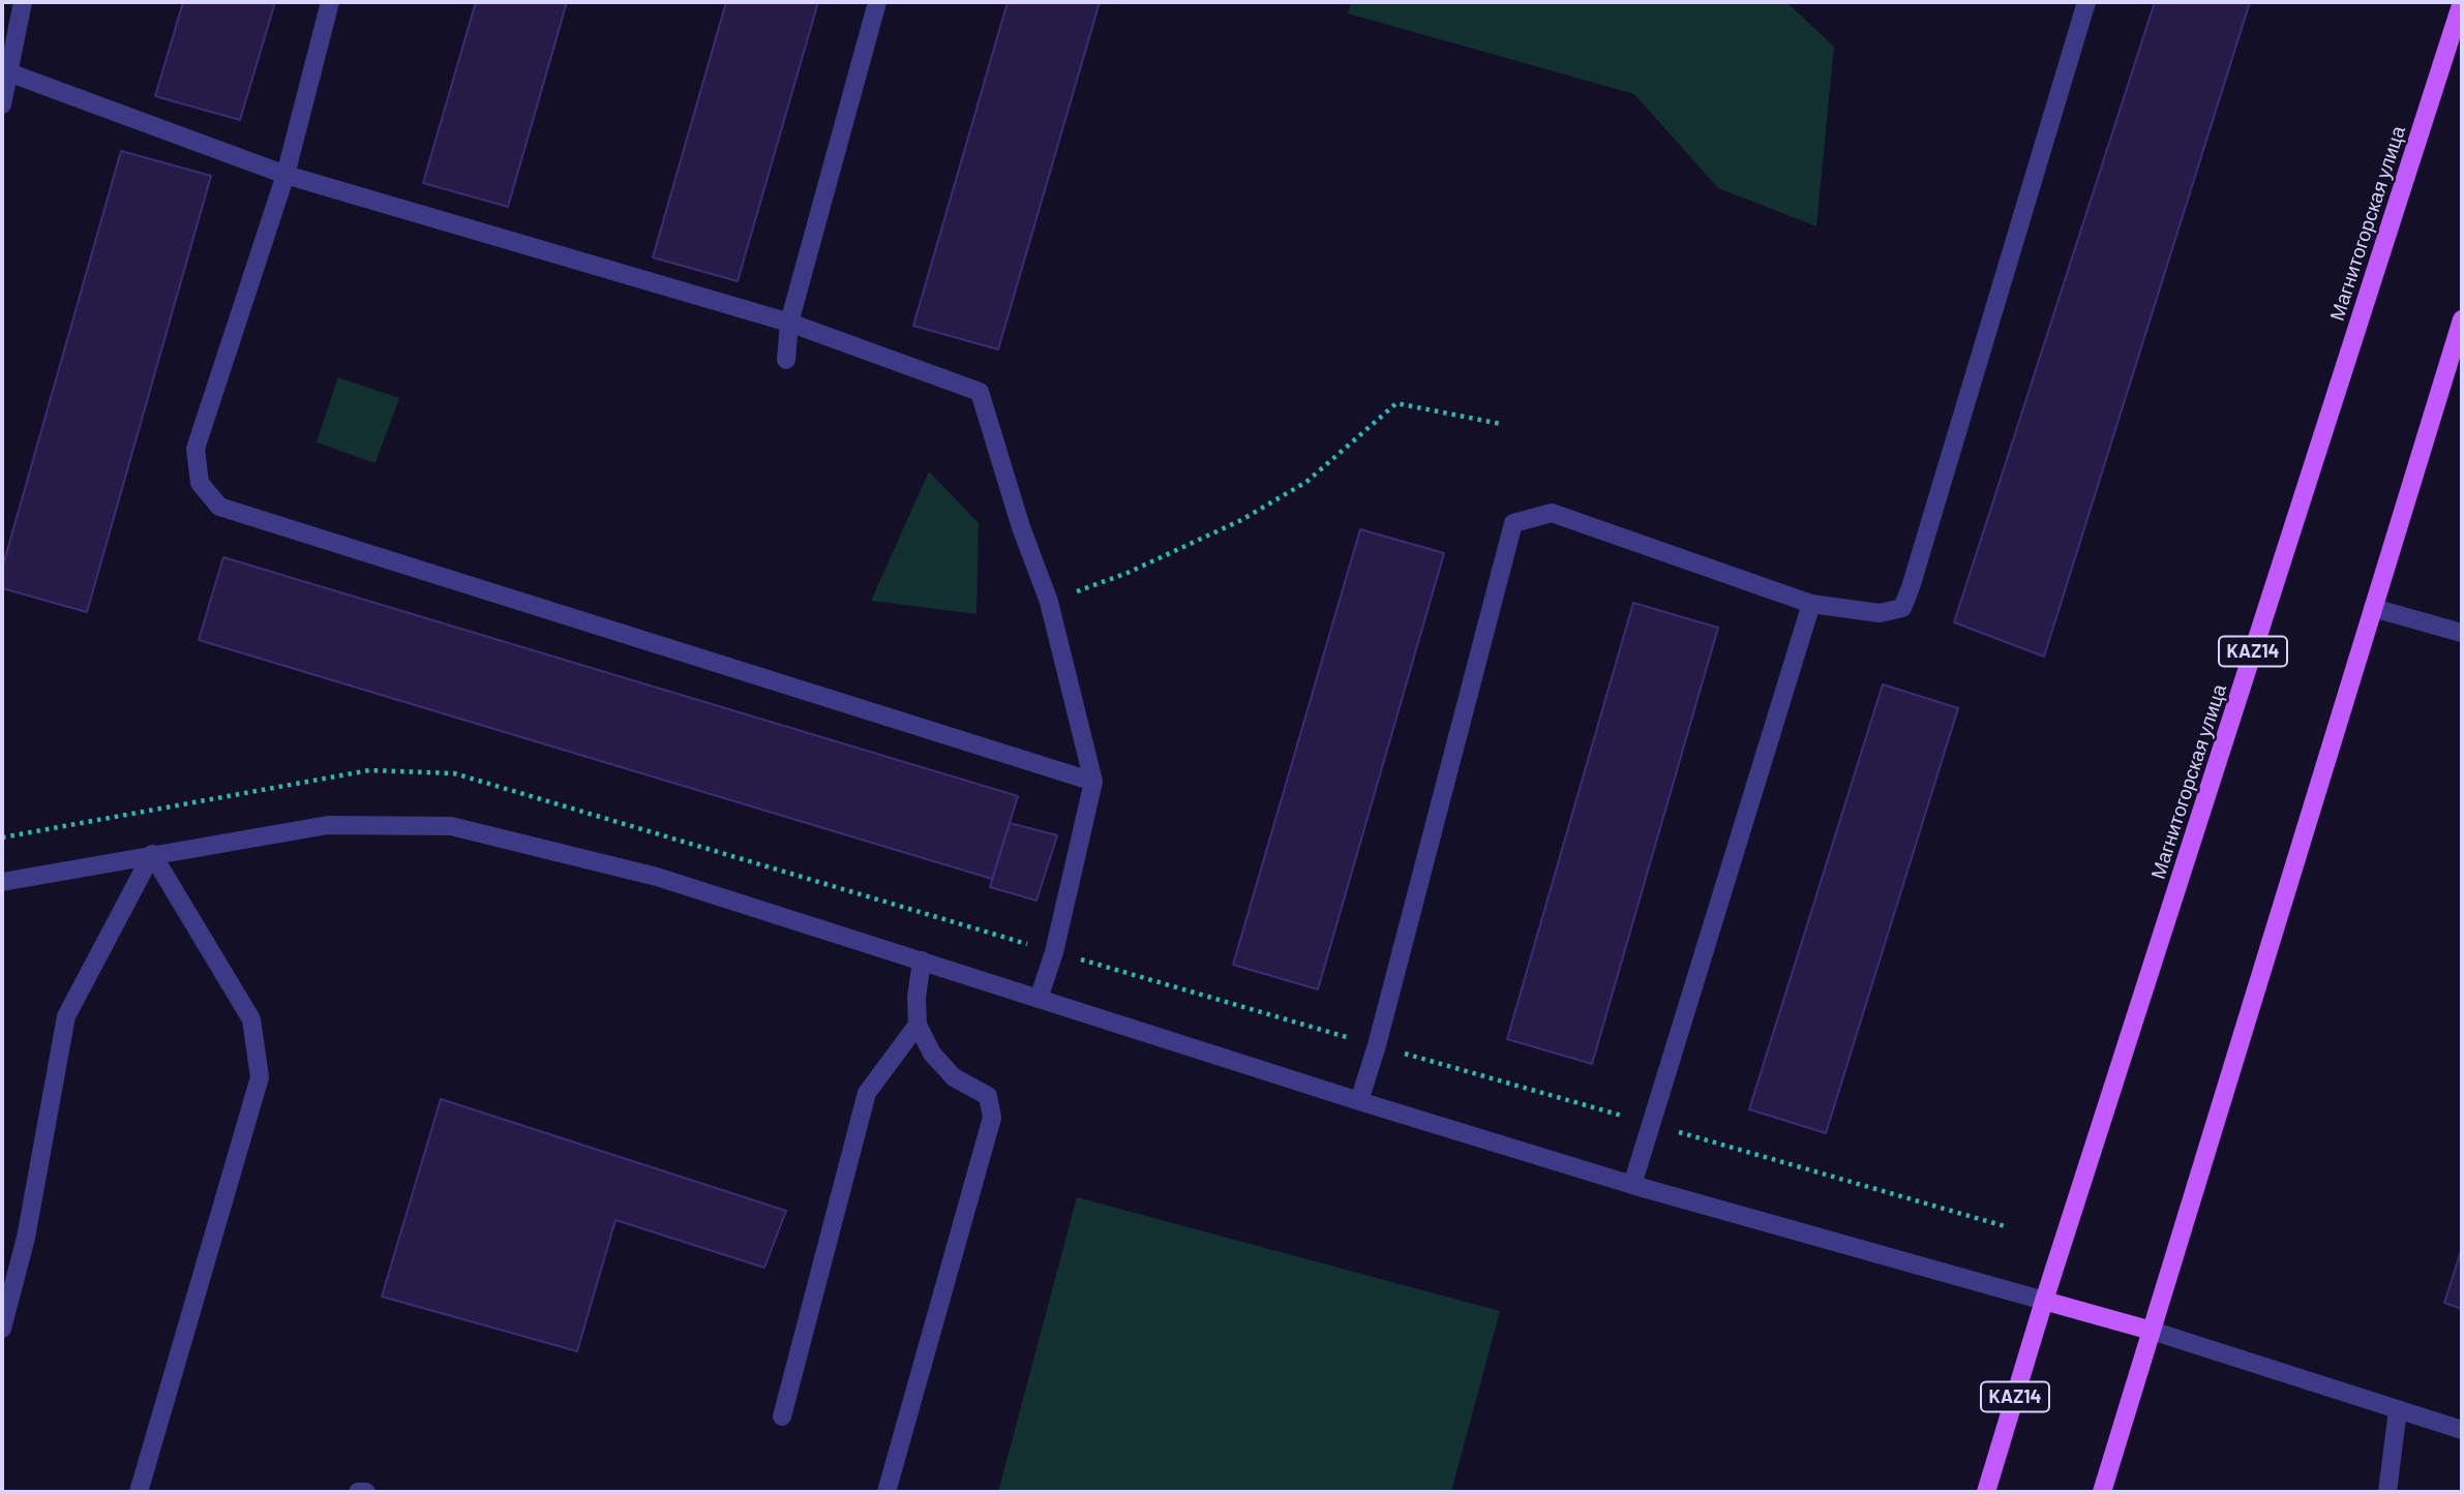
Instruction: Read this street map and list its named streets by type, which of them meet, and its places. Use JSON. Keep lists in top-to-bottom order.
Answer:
{
  "streets": {
    "main road": ["Магнитогорская улица", "KAZ14"]
  }
}
